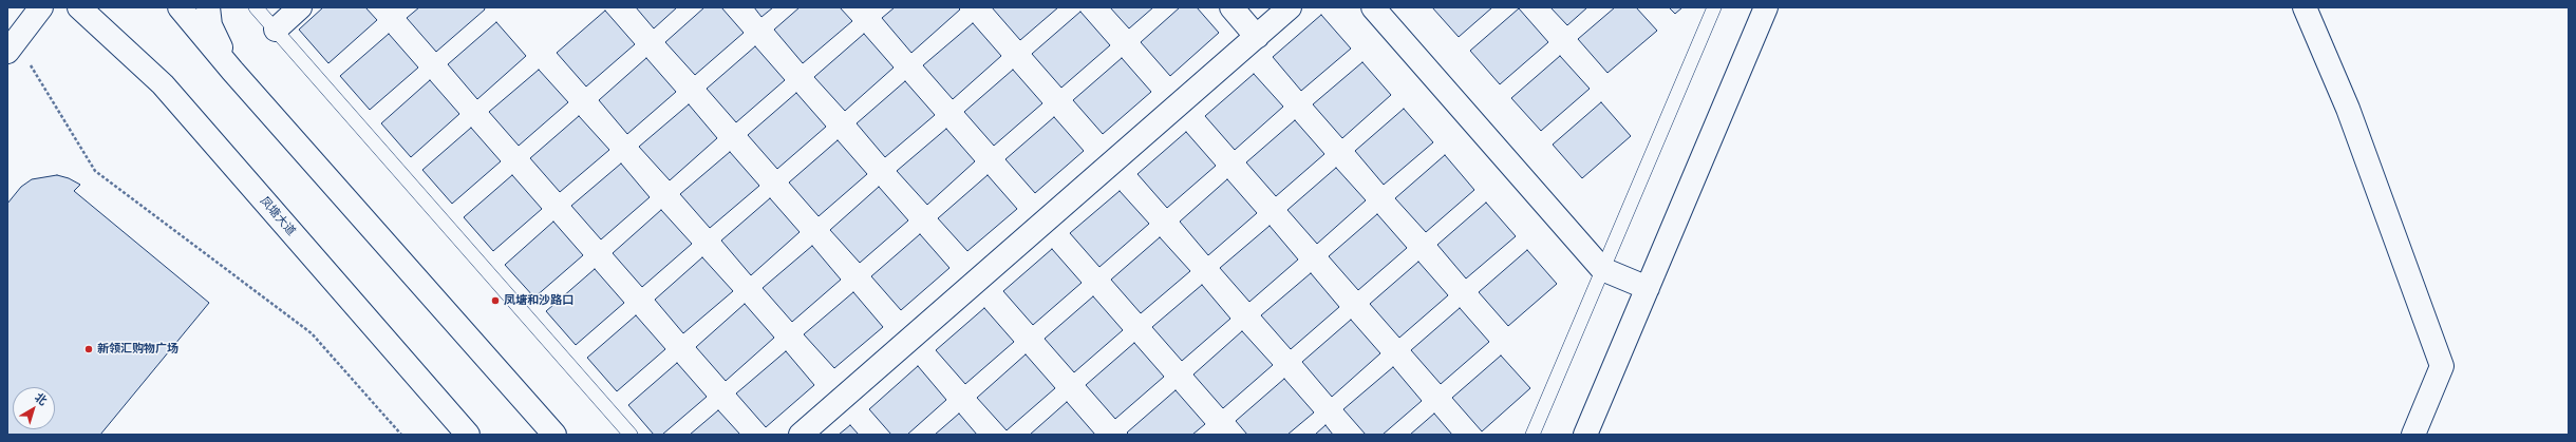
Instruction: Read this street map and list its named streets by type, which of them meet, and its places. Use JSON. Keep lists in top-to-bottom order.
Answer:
{
  "streets": {
    "street": ["凤塘大道"]
  },
  "places": ["凤塘和沙路口", "新领汇购物广场"],
  "north": "top right"
}
